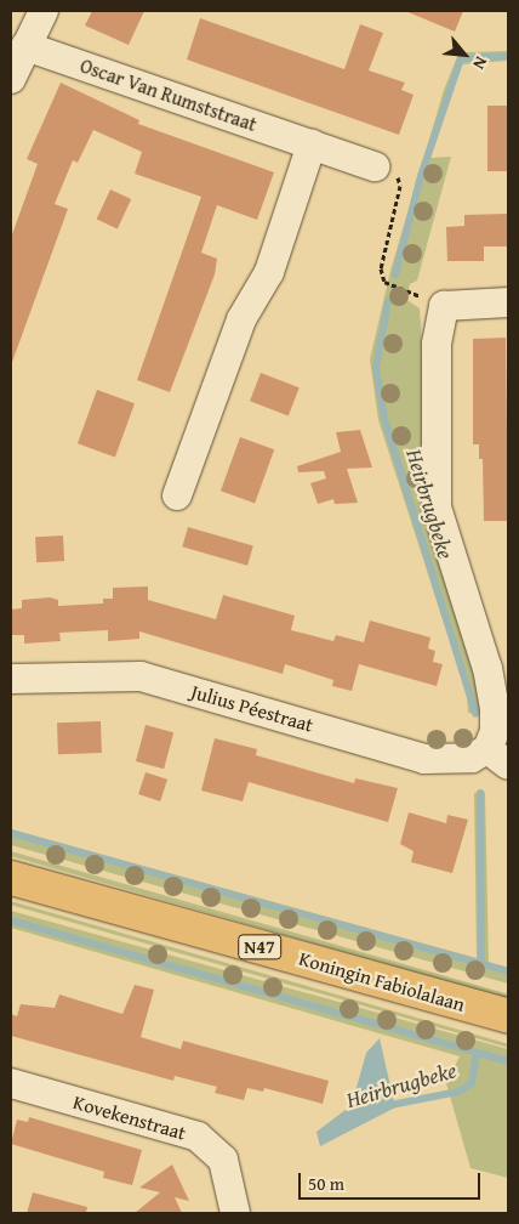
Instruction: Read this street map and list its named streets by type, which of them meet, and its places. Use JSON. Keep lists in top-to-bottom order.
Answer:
{
  "streets": {
    "main road": ["N47", "Koningin Fabiolalaan"],
    "street": ["Oscar Van Rumststraat", "Julius Péestraat", "Kovekenstraat"]
  },
  "water": ["Heirbrugbeke"],
  "scale_bar": "50 m",
  "north": "bottom right"
}
